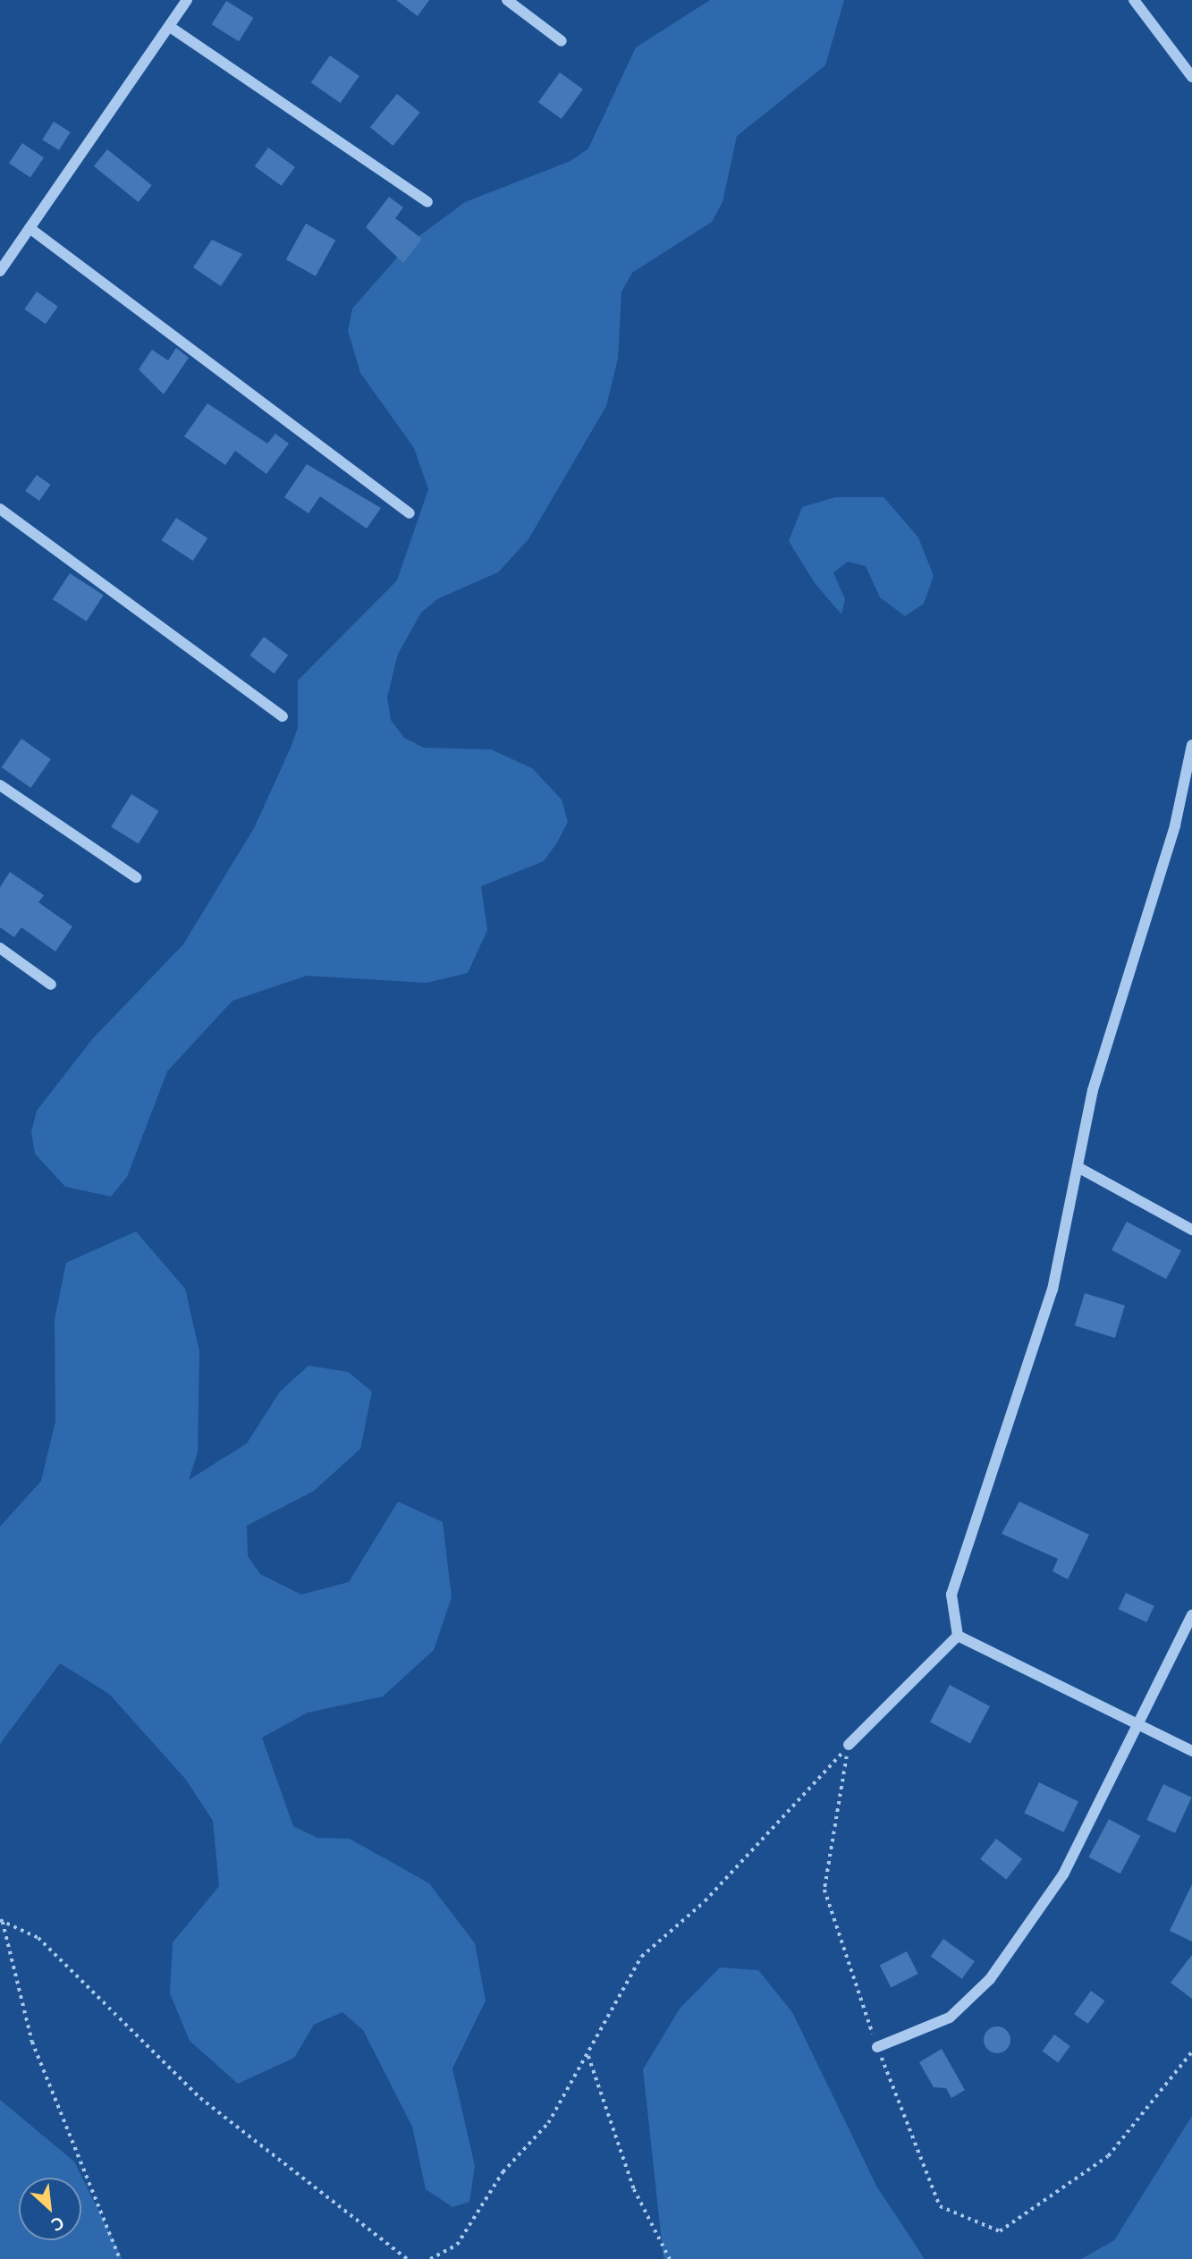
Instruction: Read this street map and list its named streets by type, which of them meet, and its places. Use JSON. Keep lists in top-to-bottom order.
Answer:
{
  "north": "bottom right"
}
